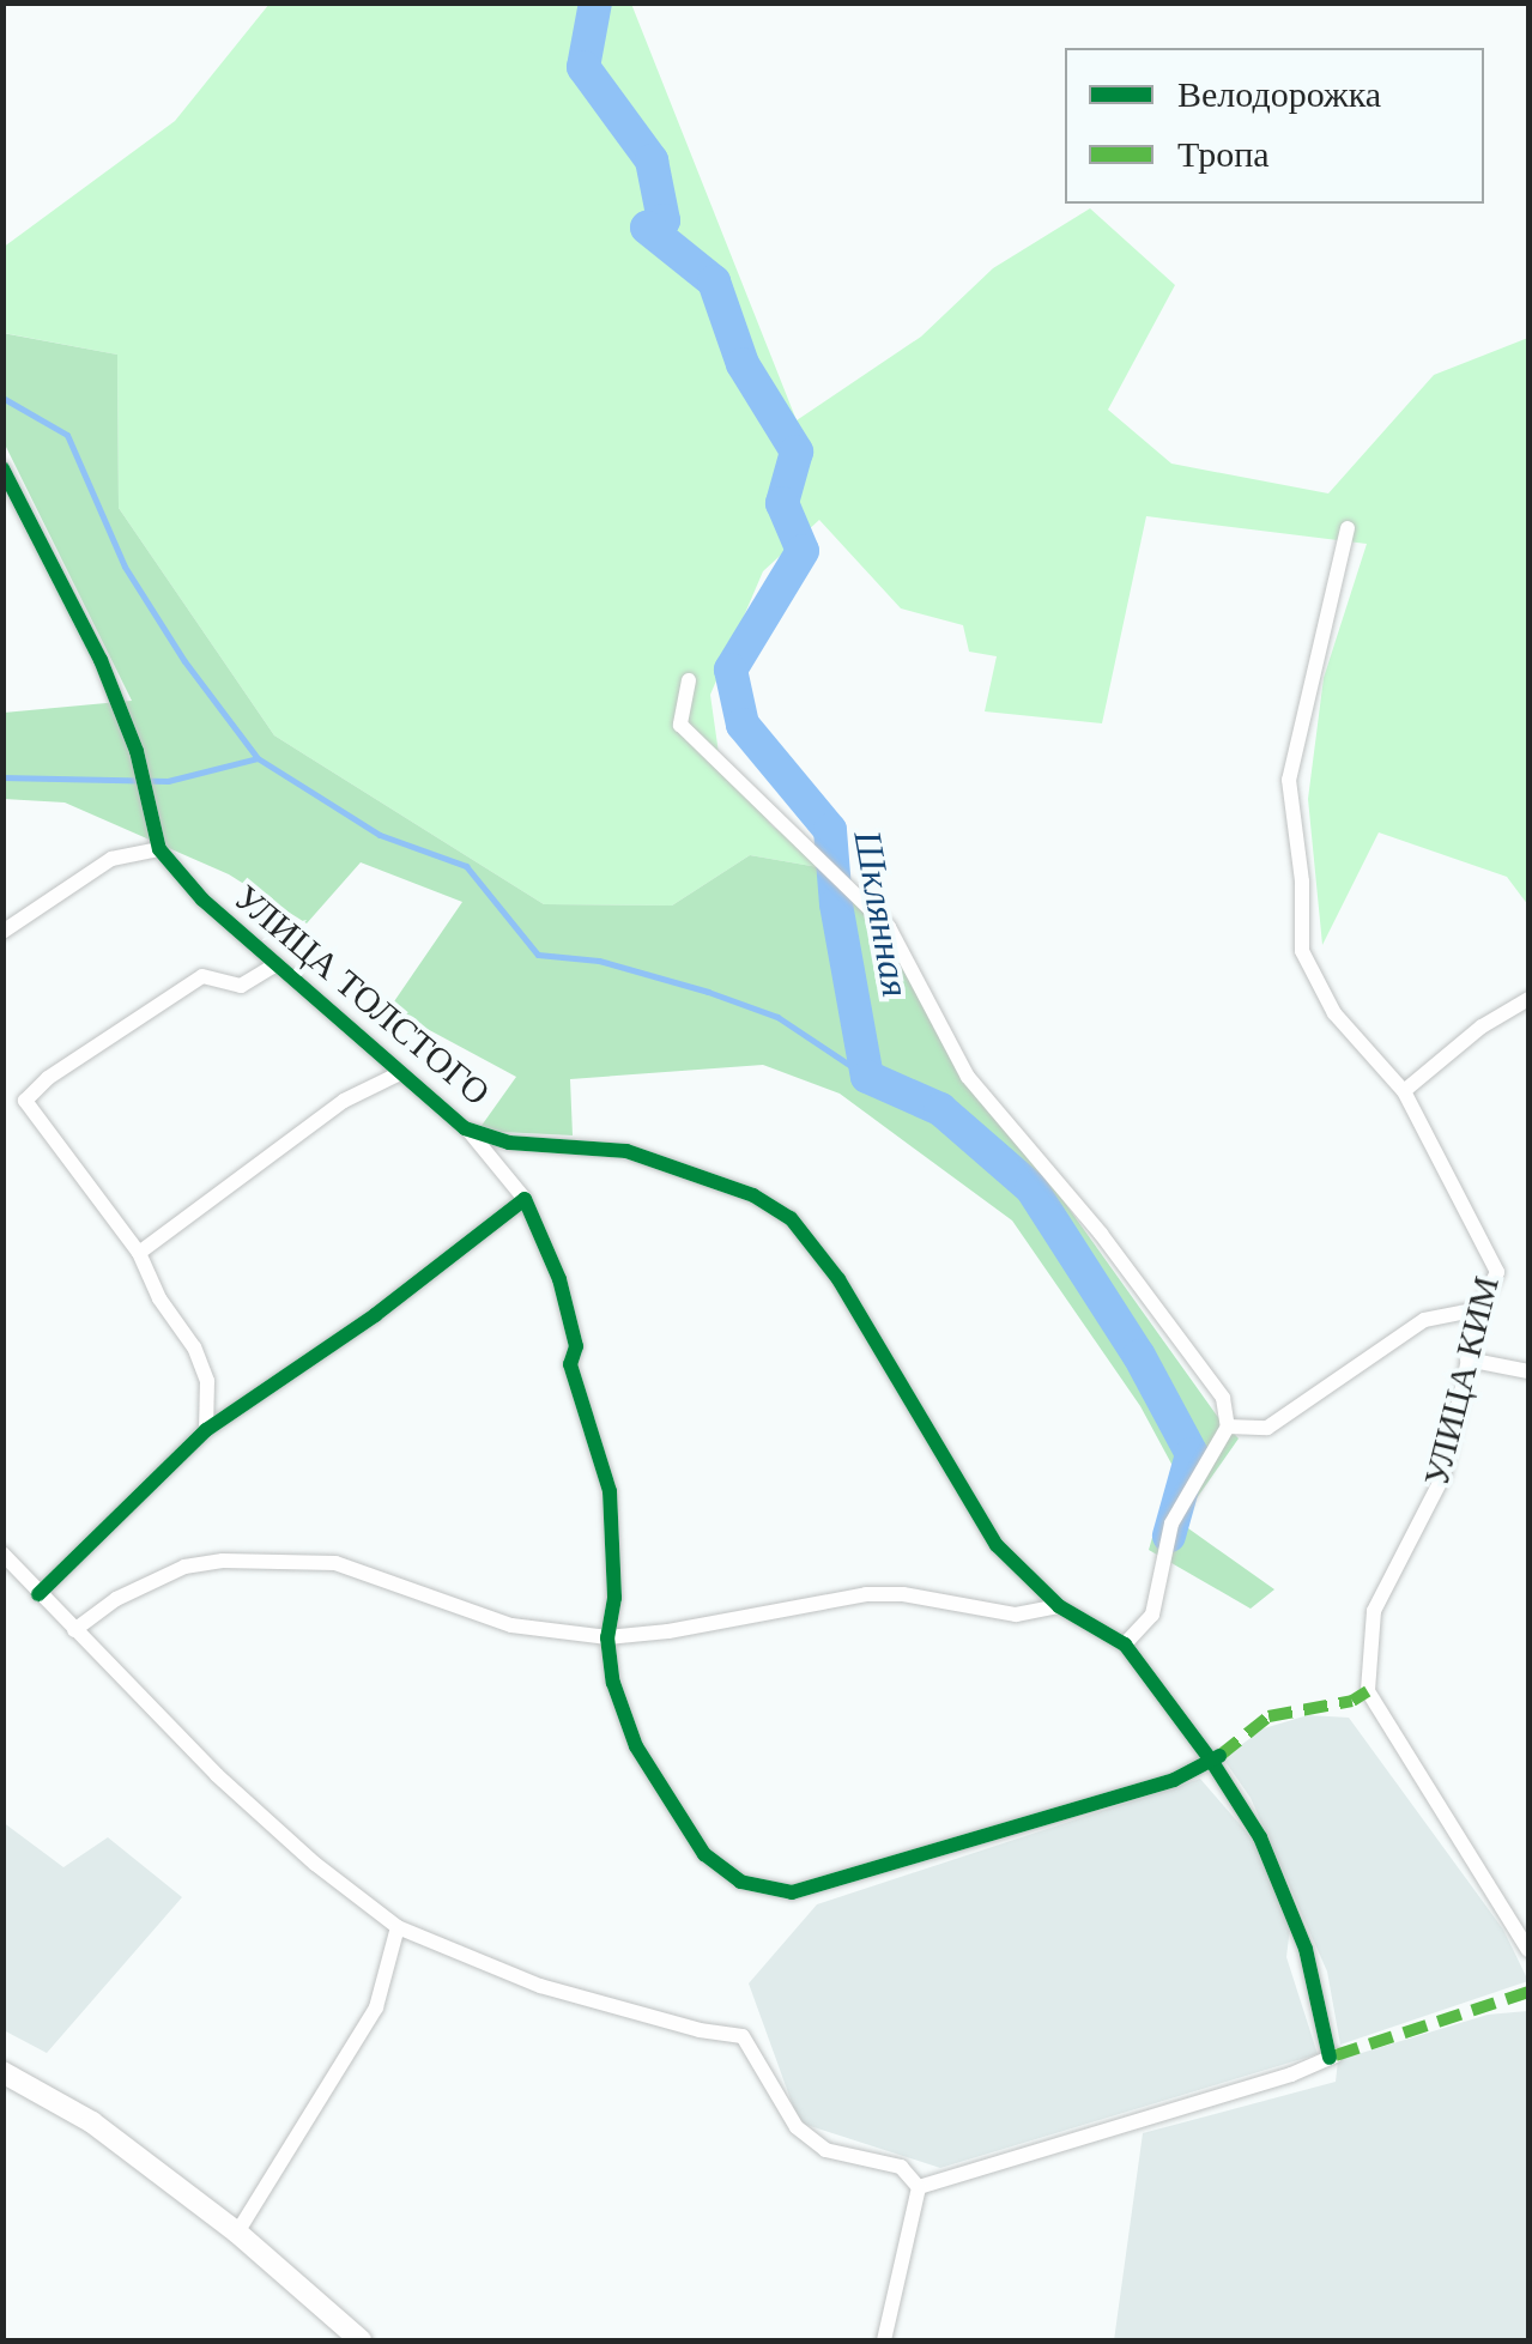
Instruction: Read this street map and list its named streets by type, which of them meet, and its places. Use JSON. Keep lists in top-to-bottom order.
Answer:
{
  "streets": {
    "street": ["УЛИЦА ТОЛСТОГО", "УЛИЦА КИМ"]
  },
  "water": ["Шклянная"],
  "legend": ["Велодорожка", "Тропа"]
}
